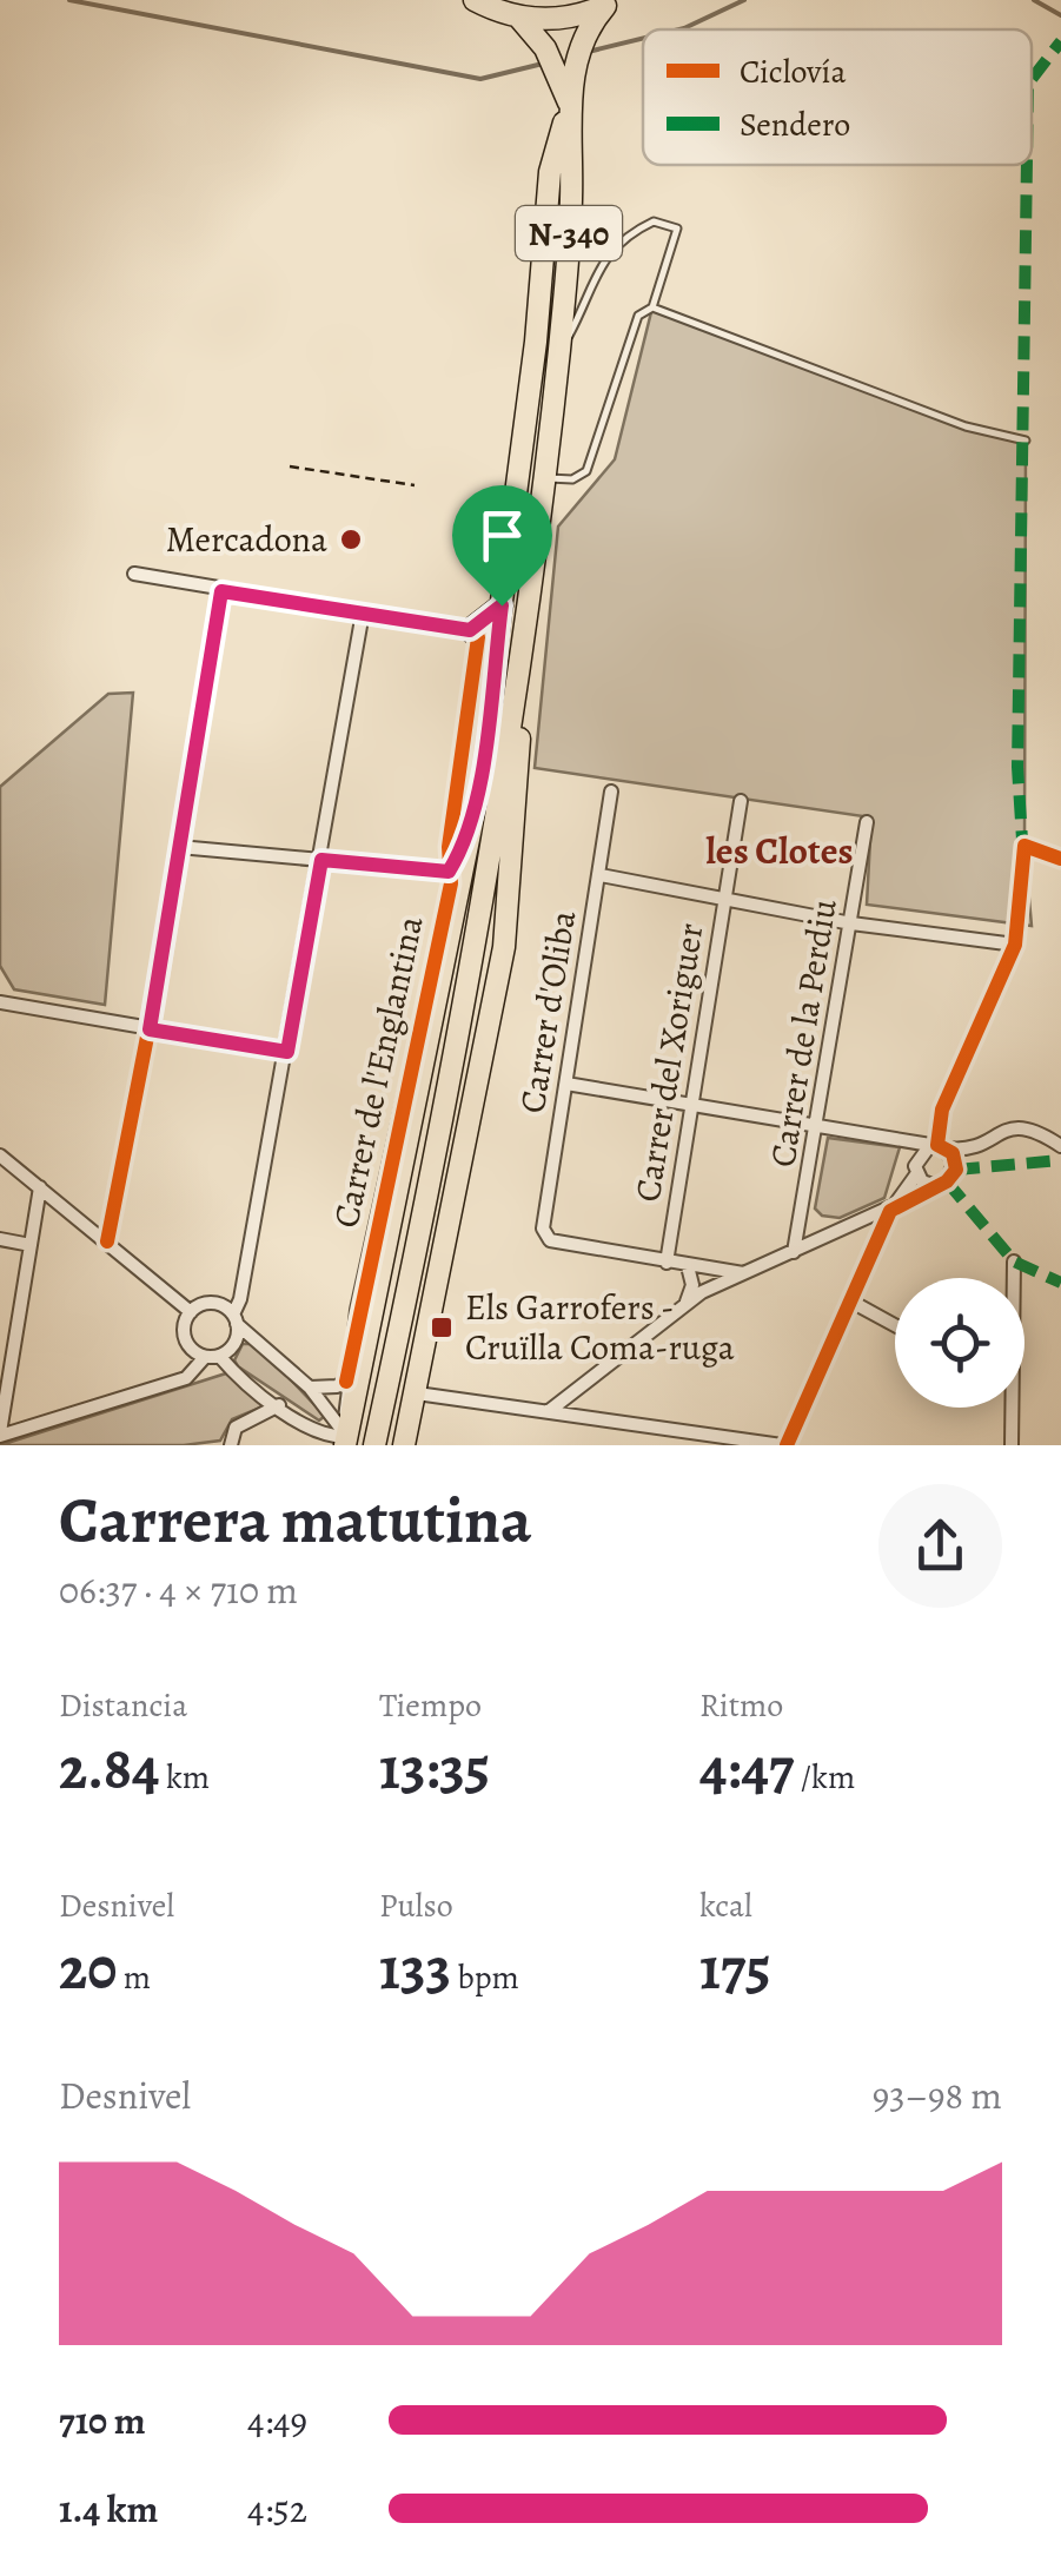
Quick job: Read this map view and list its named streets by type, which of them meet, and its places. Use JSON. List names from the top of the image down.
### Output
{
  "streets": {
    "main road": ["N-340"],
    "street": [
      "Carrer d'Oliba",
      "Carrer de la Perdiu",
      "Carrer del Xoriguer",
      "Carrer de l'Englantina"
    ]
  },
  "crossings": [
    ["Carrer d'Oliba", "Carrer del Xoriguer"]
  ],
  "districts": ["les Clotes"],
  "places": {
    "other": ["Mercadona"],
    "transit": ["Els Garrofers - Cruïlla Coma-ruga"]
  },
  "legend": ["Ciclovía", "Sendero"],
  "page": {
    "heading": ["Carrera matutina", "06:37 · 4 × 710 m"],
    "stats": [
      ["Distancia", "2.84 km"],
      ["Tiempo", "13:35"],
      ["Ritmo", "4:47 /km"],
      ["Desnivel", "20 m"],
      ["Pulso", "133 bpm"],
      ["kcal", "175"]
    ],
    "chart": ["Desnivel", "93–98 m"],
    "list": [
      {
        "name": "710 m",
        "note": "4:49"
      },
      {
        "name": "1.4 km",
        "note": "4:52"
      }
    ]
  }
}
